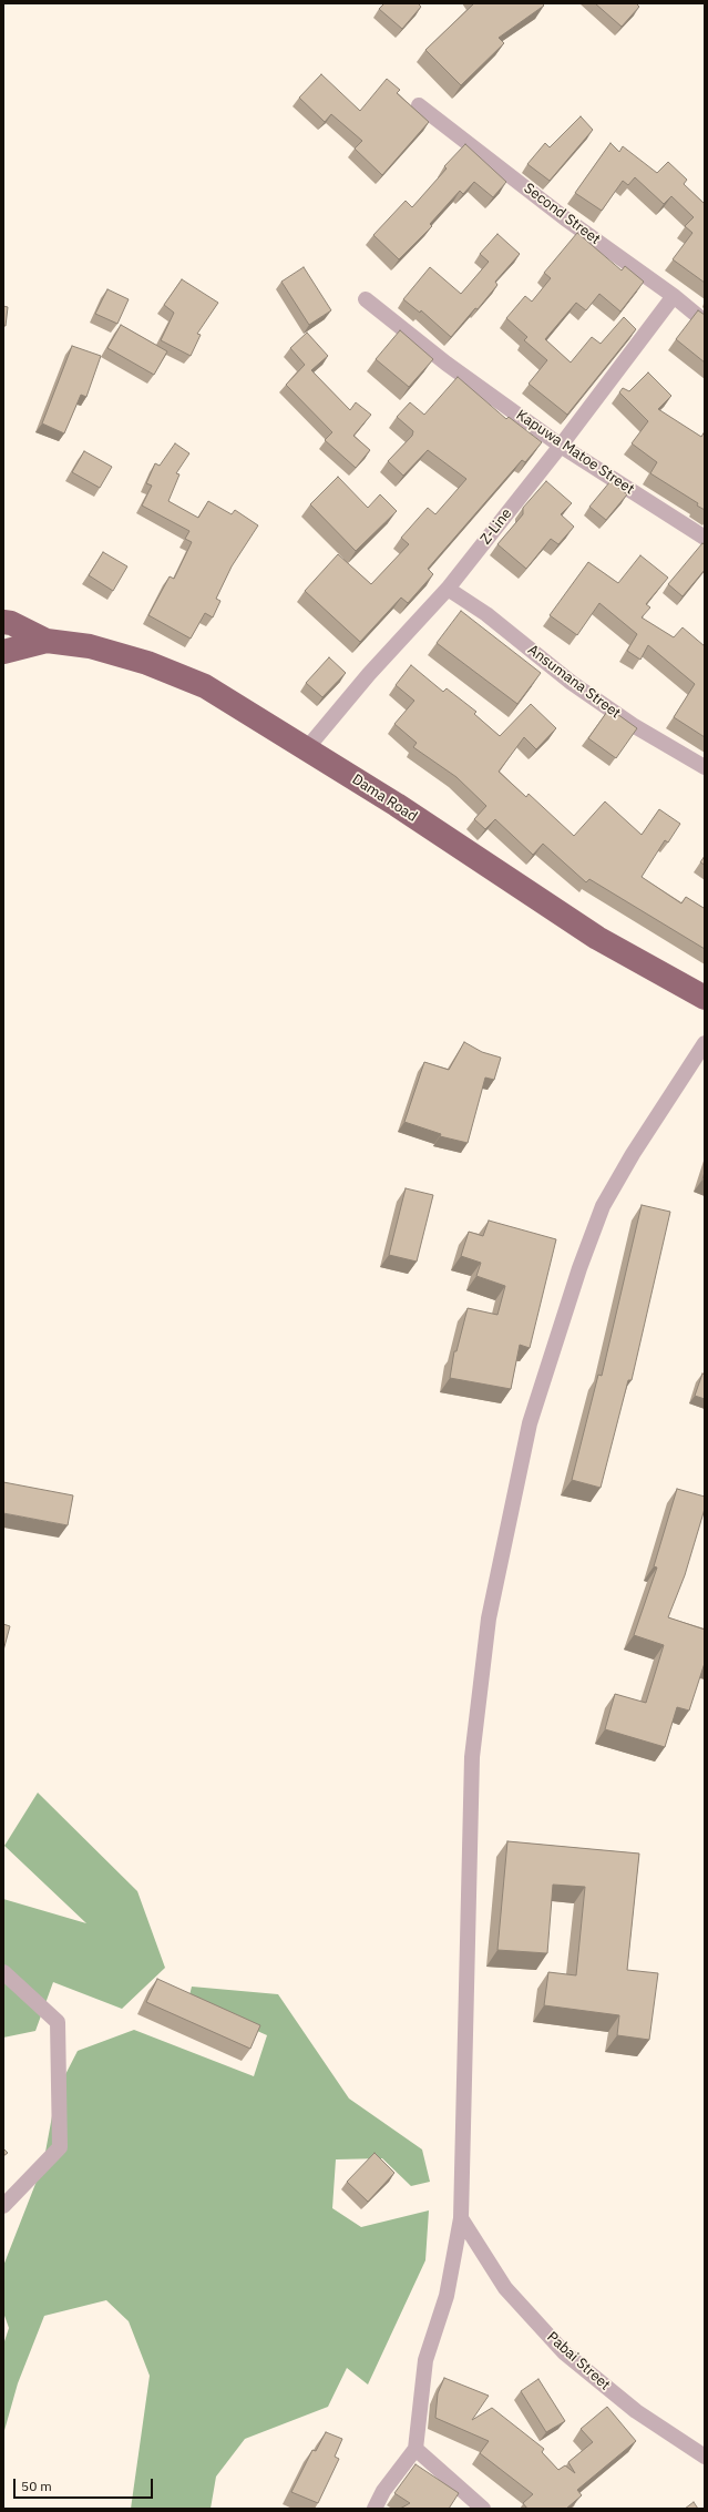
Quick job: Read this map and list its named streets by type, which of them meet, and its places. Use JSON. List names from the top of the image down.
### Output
{
  "streets": {
    "highway": ["Dama Road"],
    "street": [
      "Second Street",
      "Kapuwa Matoe Street",
      "Z-Line",
      "Ansumana Street",
      "Pabai Street"
    ]
  },
  "crossings": [
    ["Second Street", "Z-Line"],
    ["Kapuwa Matoe Street", "Z-Line"],
    ["Z-Line", "Ansumana Street"],
    ["Z-Line", "Dama Road"]
  ],
  "scale_bar": "50 m"
}
